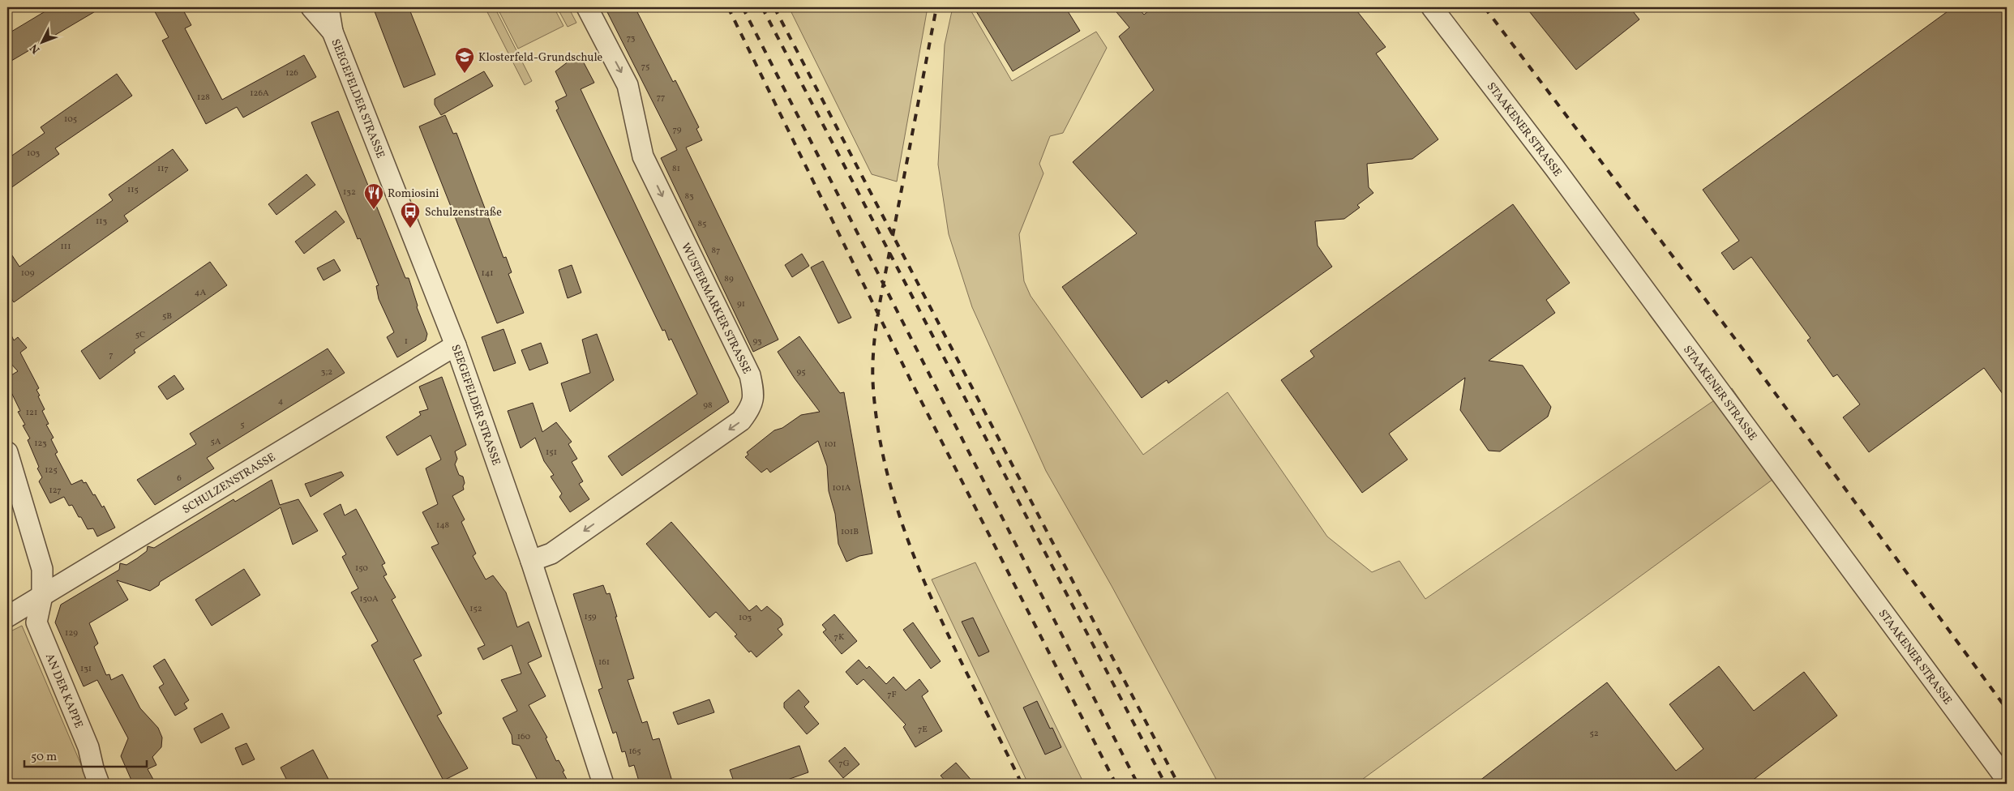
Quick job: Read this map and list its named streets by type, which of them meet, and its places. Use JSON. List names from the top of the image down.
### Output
{
  "streets": {
    "street": [
      "SEEGEFELDER STRASSE",
      "STAAKENER STRASSE",
      "WUSTERMARKER STRASSE",
      "SCHULZENSTRASSE",
      "AN DER KAPPE"
    ]
  },
  "crossings": [
    ["SEEGEFELDER STRASSE", "WUSTERMARKER STRASSE"],
    ["SEEGEFELDER STRASSE", "SCHULZENSTRASSE"],
    ["SCHULZENSTRASSE", "AN DER KAPPE"]
  ],
  "places": {
    "school or university": ["Klosterfeld-Grundschule"],
    "restaurant": ["Romiosini"],
    "bus stop": ["Schulzenstraße"]
  },
  "house_numbers": [
    "73",
    "75",
    "126",
    "126A",
    "128",
    "77",
    "105",
    "79",
    "103",
    "117",
    "81",
    "115",
    "132",
    "83",
    "113",
    "85",
    "111",
    "87",
    "109",
    "141",
    "89",
    "4A",
    "91",
    "5B",
    "5C",
    "1",
    "93",
    "7",
    "3;2",
    "95",
    "4",
    "98",
    "121",
    "5",
    "5A",
    "123",
    "101",
    "151",
    "125",
    "6",
    "101A",
    "127",
    "148",
    "101B",
    "150",
    "150A",
    "152",
    "159",
    "103",
    "129",
    "7K",
    "161",
    "131",
    "7F",
    "7E",
    "52",
    "160",
    "165",
    "7G"
  ],
  "scale_bar": "50 m",
  "north": "bottom left"
}
